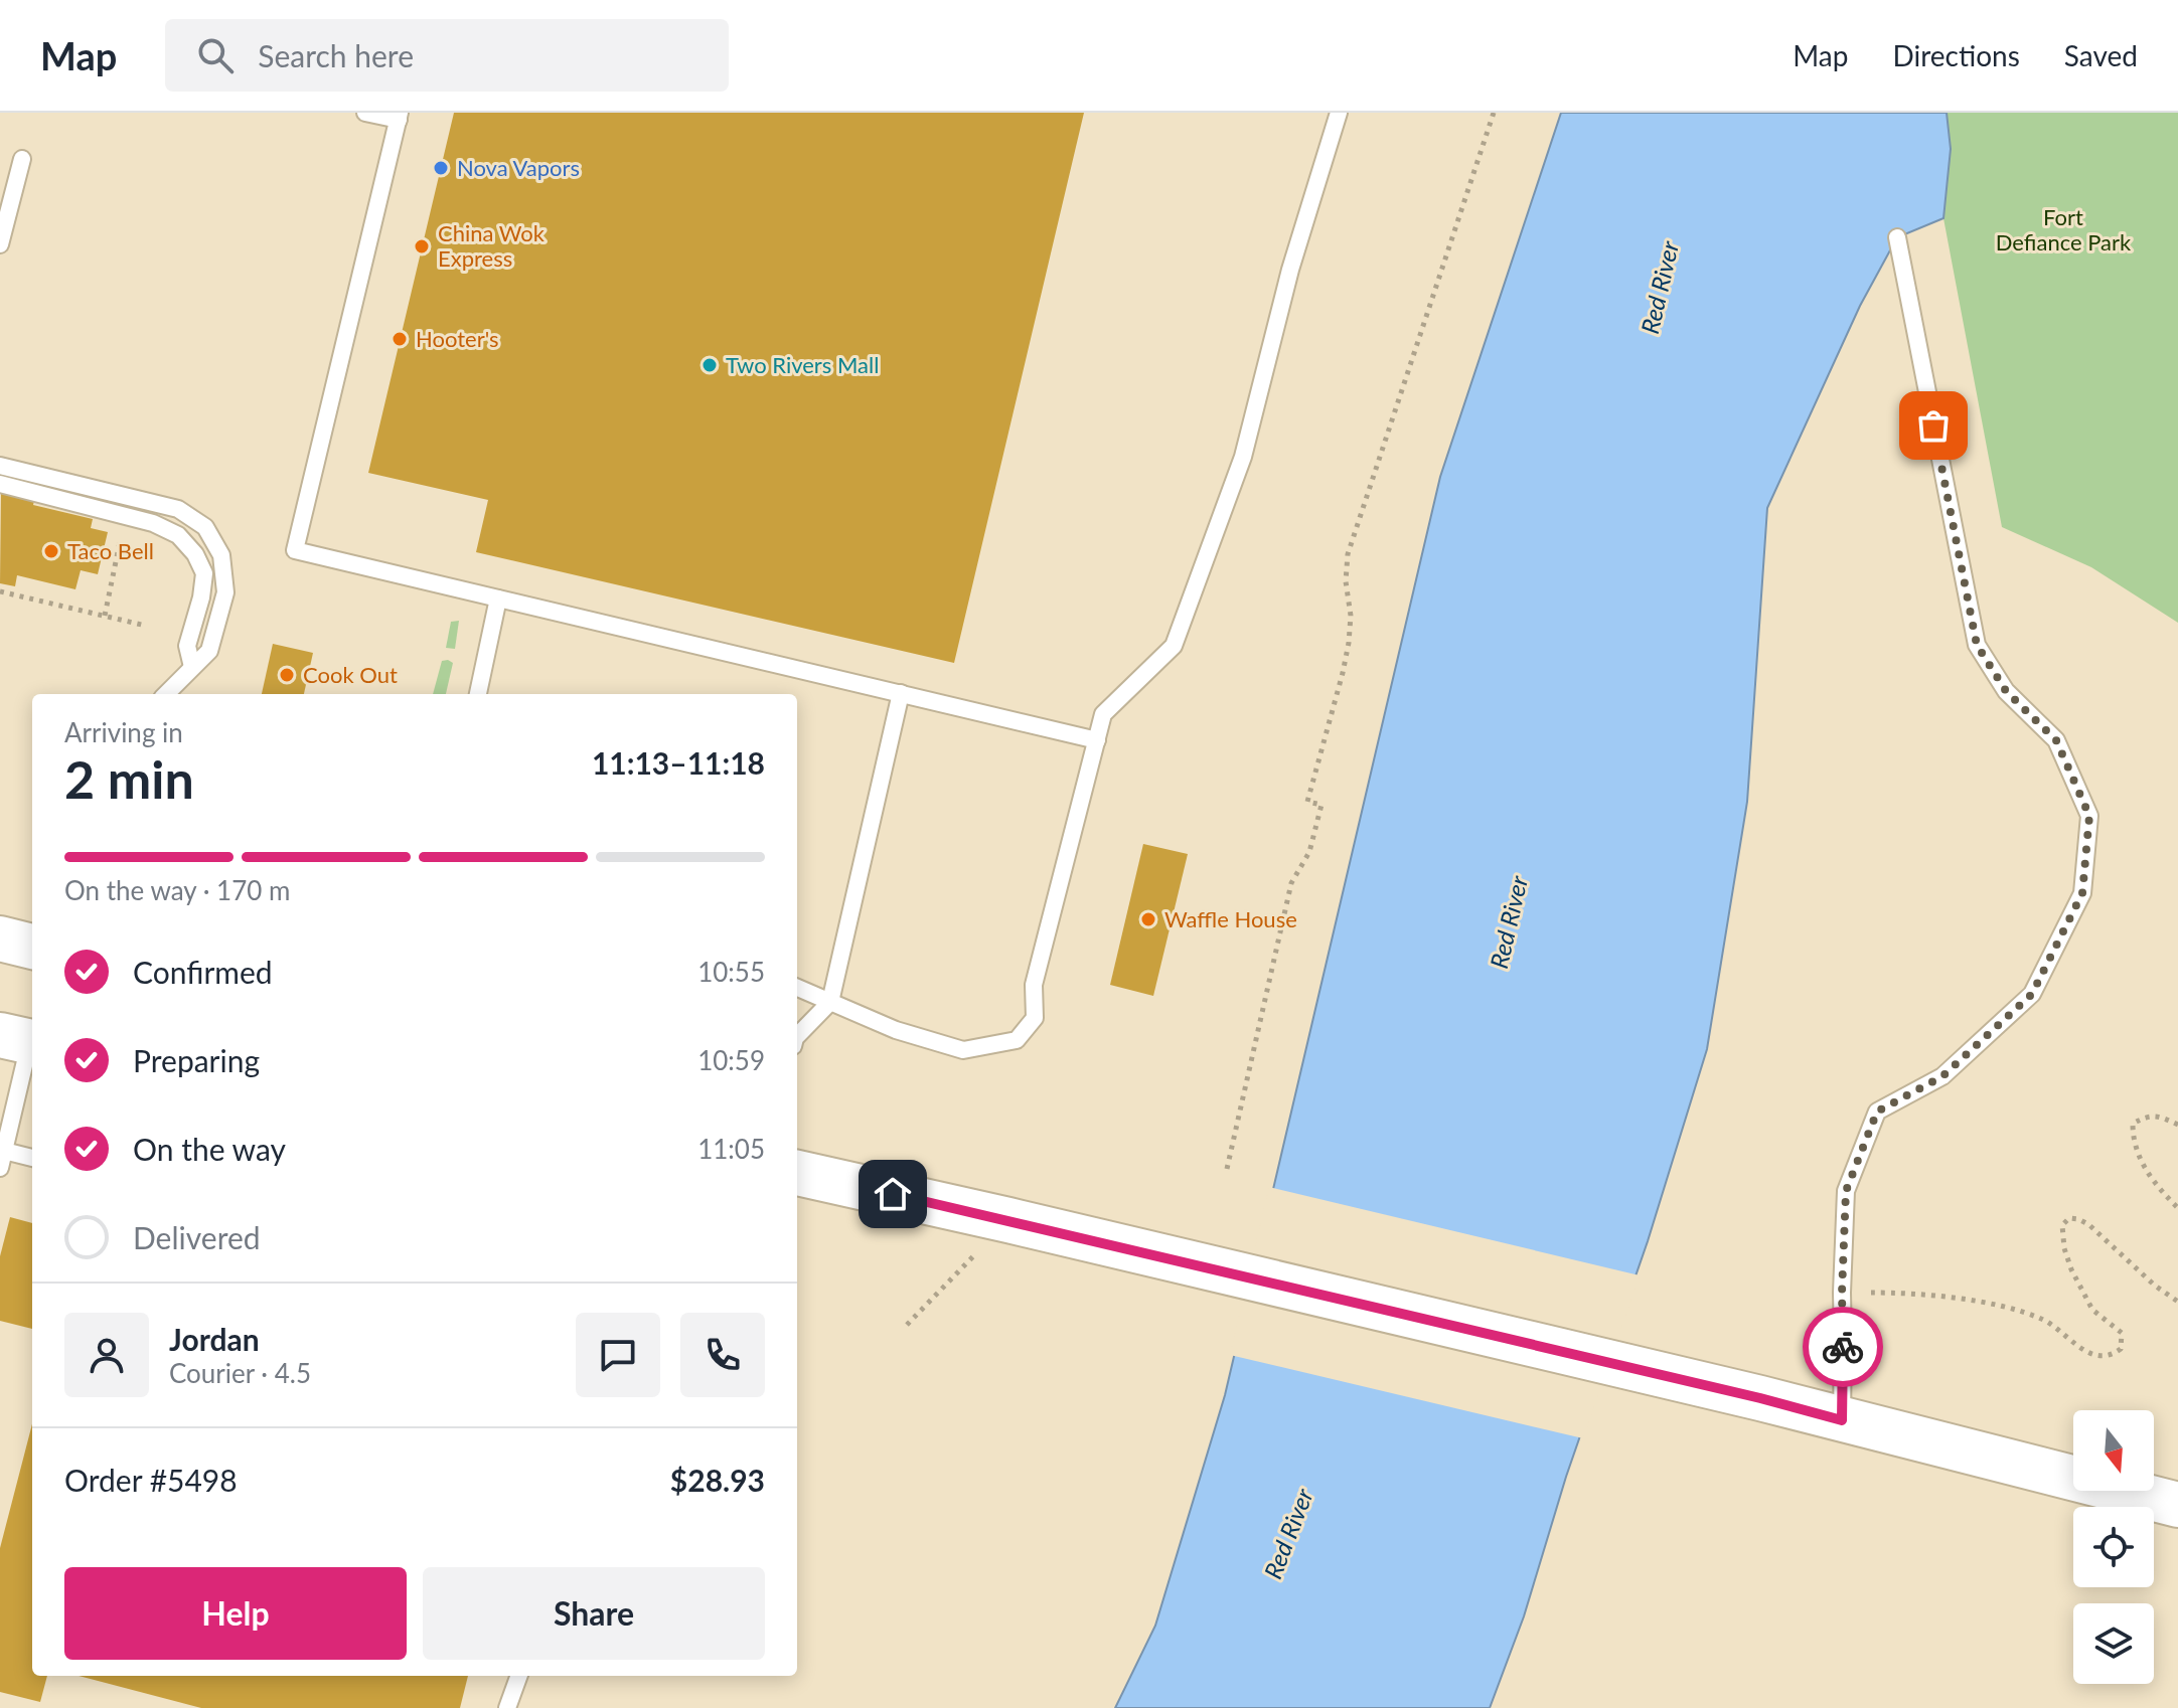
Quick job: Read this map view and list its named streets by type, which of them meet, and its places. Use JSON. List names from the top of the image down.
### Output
{
  "water": ["Red River"],
  "parks": ["Fort Defiance Park"],
  "places": [
    "Nova Vapors",
    "China Wok Express",
    "Hooter's",
    "Two Rivers Mall",
    "Taco Bell",
    "Cook Out",
    "Waffle House"
  ],
  "north": "bottom",
  "page": {
    "header": "Map",
    "search": "Search here",
    "nav": ["Map", "Directions", "Saved"],
    "heading": ["2 min", "Arriving in", "11:13–11:18"],
    "panel": [
      "Jordan",
      "Courier · 4.5",
      "Order #5498",
      "$28.93"
    ],
    "bar": "On the way · 170 m",
    "list": [
      ["Confirmed", "10:55"],
      ["Preparing", "10:59"],
      ["On the way", "11:05"],
      "Delivered"
    ],
    "buttons": ["Help", "Share"]
  }
}
